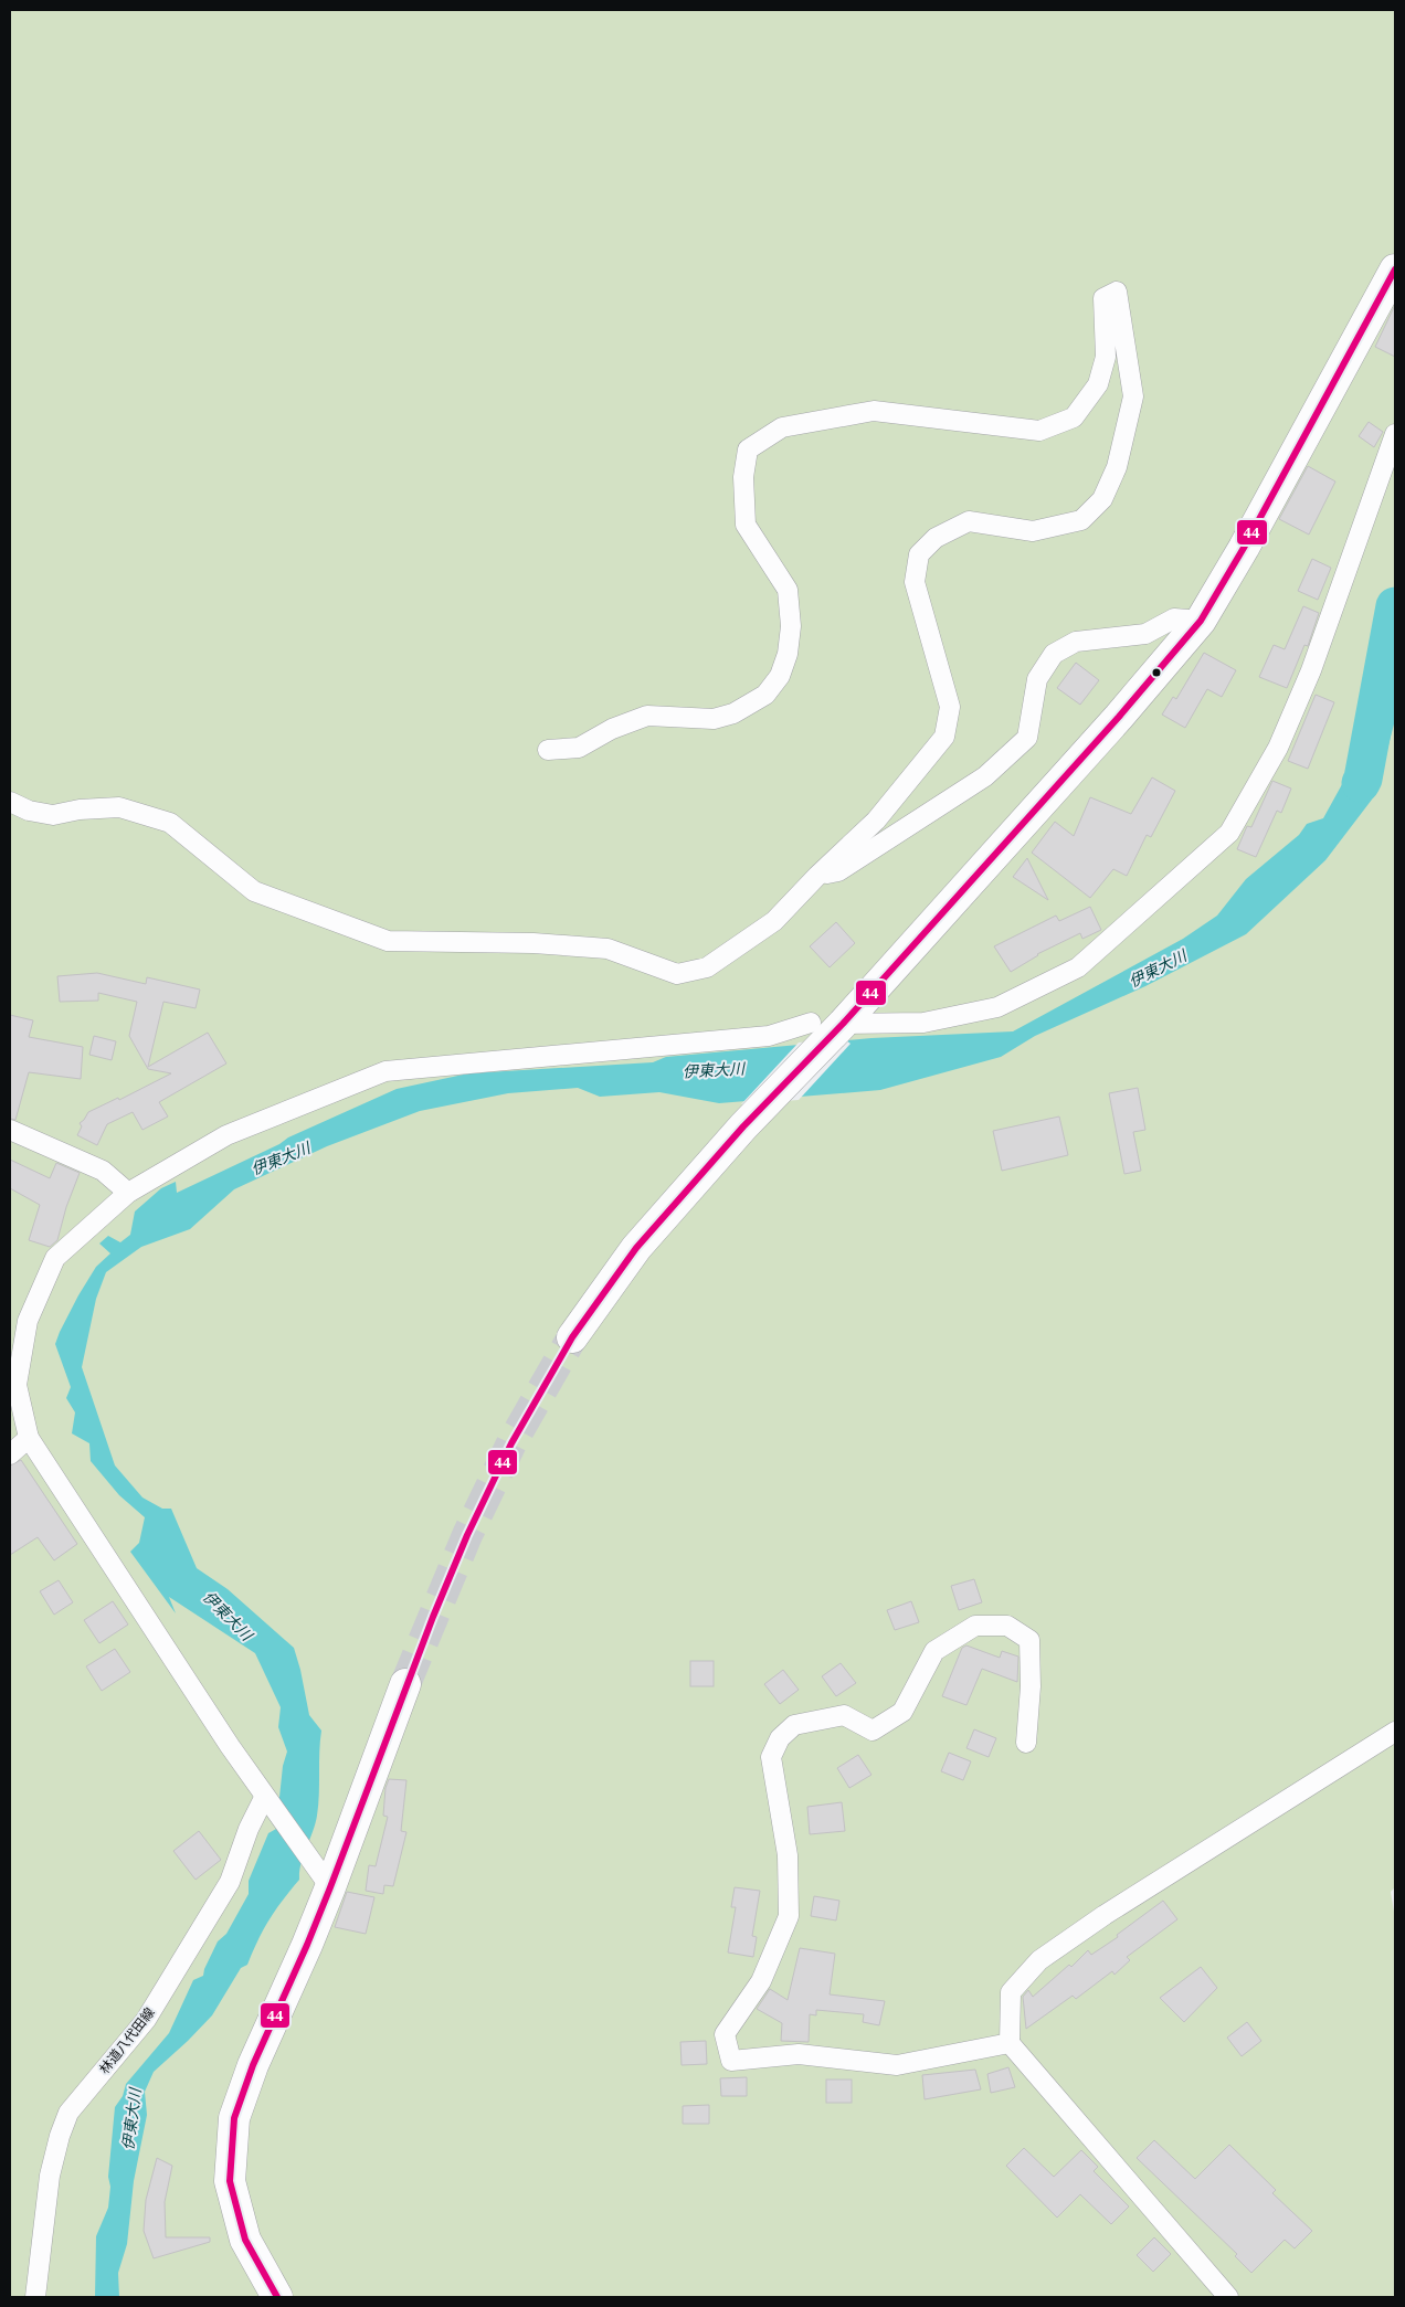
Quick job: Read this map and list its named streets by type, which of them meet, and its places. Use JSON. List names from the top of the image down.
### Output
{
  "streets": {
    "street": ["林道八代田線"]
  },
  "water": ["伊東大川"],
  "lines": ["transit line 44"]
}
